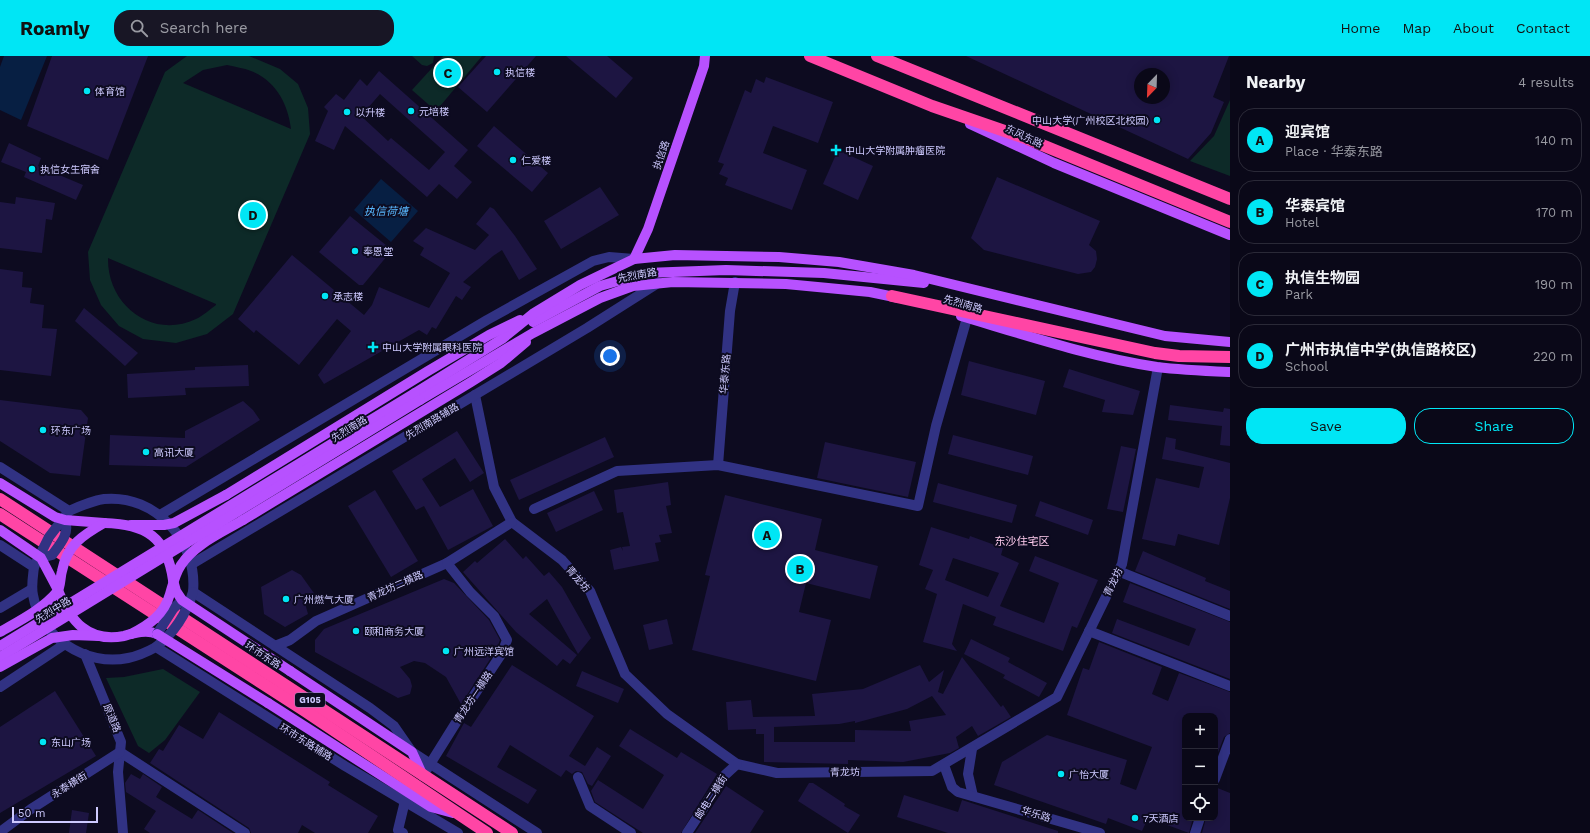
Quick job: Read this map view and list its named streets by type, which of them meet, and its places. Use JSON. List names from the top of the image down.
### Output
{
  "streets": {
    "highway": ["东风东路", "环市东路", "G105"],
    "main road": ["执信路", "先烈南路", "先烈中路"],
    "street": [
      "华泰东路",
      "先烈南路辅路",
      "青龙坊",
      "青龙坊二横路",
      "青龙坊一横路",
      "原道路",
      "环市东路辅路",
      "永泰横街",
      "邮电二横街",
      "华乐路"
    ]
  },
  "crossings": [
    ["执信路", "先烈南路"],
    ["先烈南路", "华泰东路"],
    ["先烈南路", "先烈南路辅路"],
    ["先烈南路", "青龙坊"],
    ["先烈南路", "先烈中路"],
    ["先烈南路辅路", "青龙坊"],
    ["青龙坊", "青龙坊二横路"],
    ["青龙坊", "邮电二横街"],
    ["青龙坊", "华乐路"],
    ["青龙坊二横路", "青龙坊一横路"],
    ["环市东路", "青龙坊一横路"],
    ["原道路", "永泰横街"]
  ],
  "districts": ["东沙住宅区"],
  "water": ["执信荷塘"],
  "places": {
    "other": [
      "执信楼",
      "体育馆",
      "元培楼",
      "以升楼",
      "中山大学(广州校区北校园)",
      "仁爱楼",
      "执信女生宿舍",
      "奉恩堂",
      "承志楼",
      "环东广场",
      "高讯大厦",
      "广州燃气大厦",
      "颐和商务大厦",
      "广州远洋宾馆",
      "东山广场",
      "广怡大厦",
      "7天酒店"
    ],
    "health": ["中山大学附属肿瘤医院", "中山大学附属眼科医院"]
  },
  "scale_bar": "50 m",
  "north": "bottom left",
  "page": {
    "header": "Roamly",
    "search": "Search here",
    "nav": [
      "Home",
      "Map",
      "About",
      "Contact"
    ],
    "heading": ["Nearby", "4 results"],
    "pins": [
      "C",
      "D",
      "A",
      "B"
    ],
    "list": [
      {
        "mark": "A",
        "name": "迎宾馆",
        "note": "Place · 华泰东路",
        "value": "140 m"
      },
      {
        "mark": "B",
        "name": "华泰宾馆",
        "note": "Hotel",
        "value": "170 m"
      },
      {
        "mark": "C",
        "name": "执信生物园",
        "note": "Park",
        "value": "190 m"
      },
      {
        "mark": "D",
        "name": "广州市执信中学(执信路校区)",
        "note": "School",
        "value": "220 m"
      }
    ],
    "buttons": ["Save", "Share"],
    "map_buttons": ["+", "−"],
    "scale": "50 m"
  }
}
